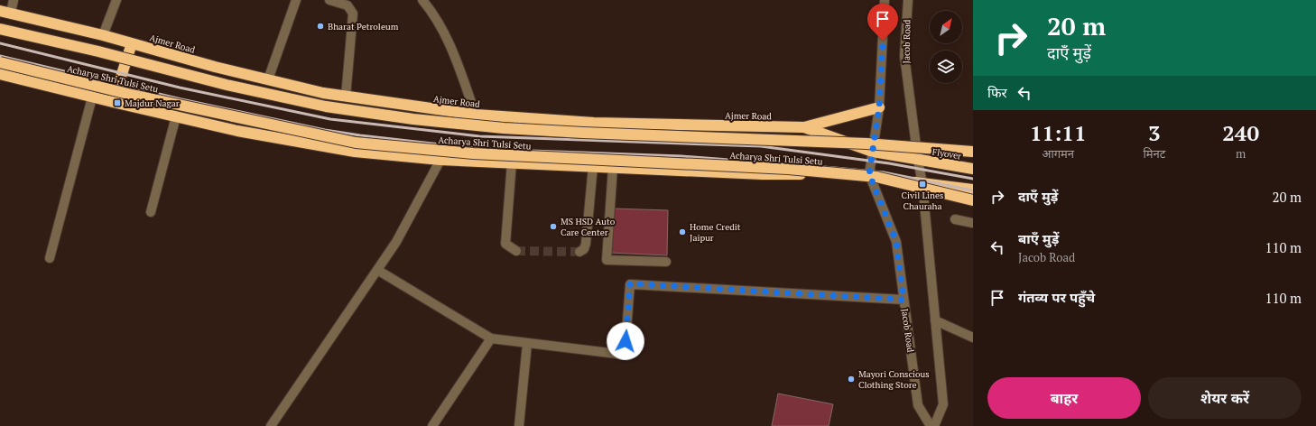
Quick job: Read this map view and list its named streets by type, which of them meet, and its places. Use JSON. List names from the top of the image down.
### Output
{
  "streets": {
    "highway": ["Ajmer Road", "Acharya Shri Tulsi Setu", "Flyover"],
    "street": ["Jacob Road"]
  },
  "crossings": [
    ["Jacob Road", "Ajmer Road"],
    ["Jacob Road", "Flyover"],
    ["Ajmer Road", "Flyover"]
  ],
  "places": {
    "other": [
      "Bharat Petroleum",
      "MS HSD Auto Care Center",
      "Home Credit Jaipur",
      "Mayori Conscious Clothing Store"
    ],
    "transit": ["Majdur Nagar", "Civil Lines Chauraha"]
  },
  "north": "top right",
  "page": {
    "turn": ["20 m", "दाएँ मुड़ें"],
    "then": "फिर",
    "eta": [
      "11:11",
      "आगमन",
      "3",
      "मिनट",
      "240",
      "m"
    ],
    "list": [
      {
        "name": "दाएँ मुड़ें",
        "value": "20 m"
      },
      {
        "name": "बाएँ मुड़ें",
        "note": "Jacob Road",
        "value": "110 m"
      },
      {
        "name": "गंतव्य पर पहुँचे",
        "value": "110 m"
      }
    ],
    "buttons": ["बाहर", "शेयर करें"]
  }
}
